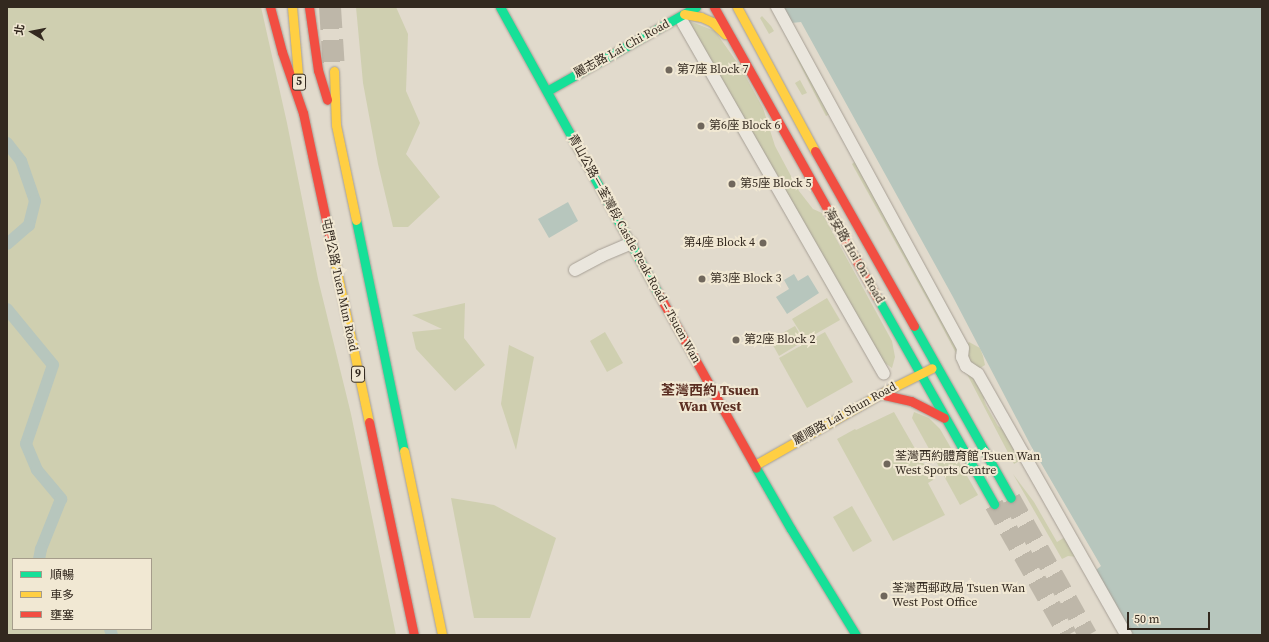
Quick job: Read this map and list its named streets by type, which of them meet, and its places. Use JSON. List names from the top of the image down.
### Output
{
  "streets": {
    "main road": [
      "麗志路 Lai Chi Road",
      "5",
      "青山公路－荃灣段 Castle Peak Road – Tsuen Wan",
      "海安路 Hoi On Road",
      "屯門公路 Tuen Mun Road",
      "9",
      "麗順路 Lai Shun Road"
    ]
  },
  "crossings": [
    ["麗志路 Lai Chi Road", "青山公路－荃灣段 Castle Peak Road – Tsuen Wan"],
    ["5", "屯門公路 Tuen Mun Road"],
    ["青山公路－荃灣段 Castle Peak Road – Tsuen Wan", "麗順路 Lai Shun Road"],
    ["海安路 Hoi On Road", "麗順路 Lai Shun Road"]
  ],
  "districts": ["荃灣西約 Tsuen Wan West"],
  "places": [
    "第7座 Block 7",
    "第6座 Block 6",
    "第5座 Block 5",
    "第4座 Block 4",
    "第3座 Block 3",
    "第2座 Block 2",
    "荃灣西約體育館 Tsuen Wan West Sports Centre",
    "荃灣西郵政局 Tsuen Wan West Post Office"
  ],
  "legend": ["順暢", "車多", "壅塞"],
  "scale_bar": "50 m",
  "north": "left"
}
